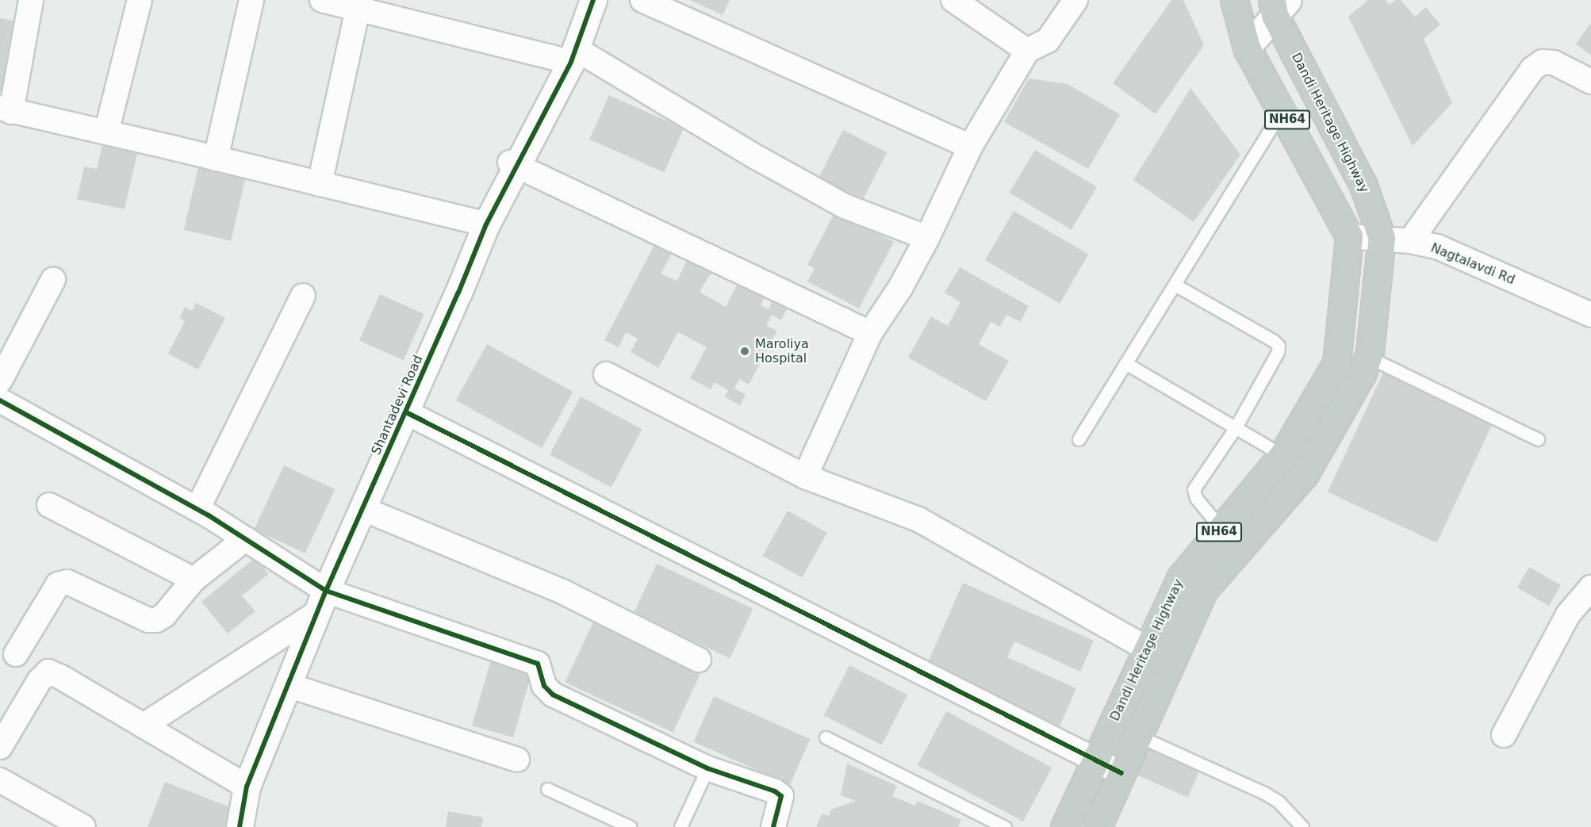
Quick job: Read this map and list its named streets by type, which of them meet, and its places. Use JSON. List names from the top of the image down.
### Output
{
  "streets": {
    "highway": ["NH64", "Dandi Heritage Highway"],
    "street": ["Nagtalavdi Rd", "Shantadevi Road"]
  },
  "crossings": [
    ["NH64", "Dandi Heritage Highway"],
    ["NH64", "Nagtalavdi Rd"],
    ["Dandi Heritage Highway", "Nagtalavdi Rd"]
  ],
  "places": ["Maroliya Hospital"]
}
